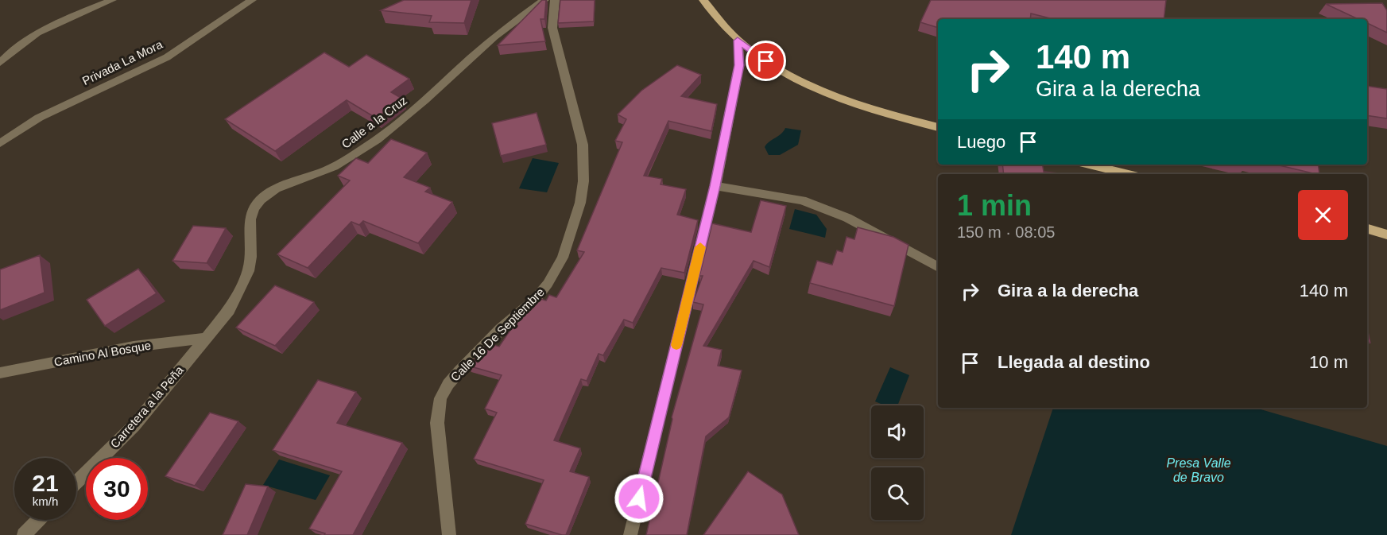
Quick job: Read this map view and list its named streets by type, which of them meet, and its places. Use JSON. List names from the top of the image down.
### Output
{
  "streets": {
    "street": [
      "Privada La Mora",
      "Calle a la Cruz",
      "Calle 16 De Septiembre",
      "Camino Al Bosque",
      "Carretera a la Peña"
    ]
  },
  "crossings": [
    ["Calle a la Cruz", "Camino Al Bosque"],
    ["Calle a la Cruz", "Carretera a la Peña"],
    ["Camino Al Bosque", "Carretera a la Peña"]
  ],
  "water": ["Presa Valle de Bravo"],
  "page": {
    "turn": ["140 m", "Gira a la derecha"],
    "then": "Luego",
    "heading": ["1 min", "150 m · 08:05"],
    "list": [
      {
        "name": "Gira a la derecha",
        "value": "140 m"
      },
      {
        "name": "Llegada al destino",
        "value": "10 m"
      }
    ],
    "speed": "21 km/h",
    "limit": "30"
  }
}
